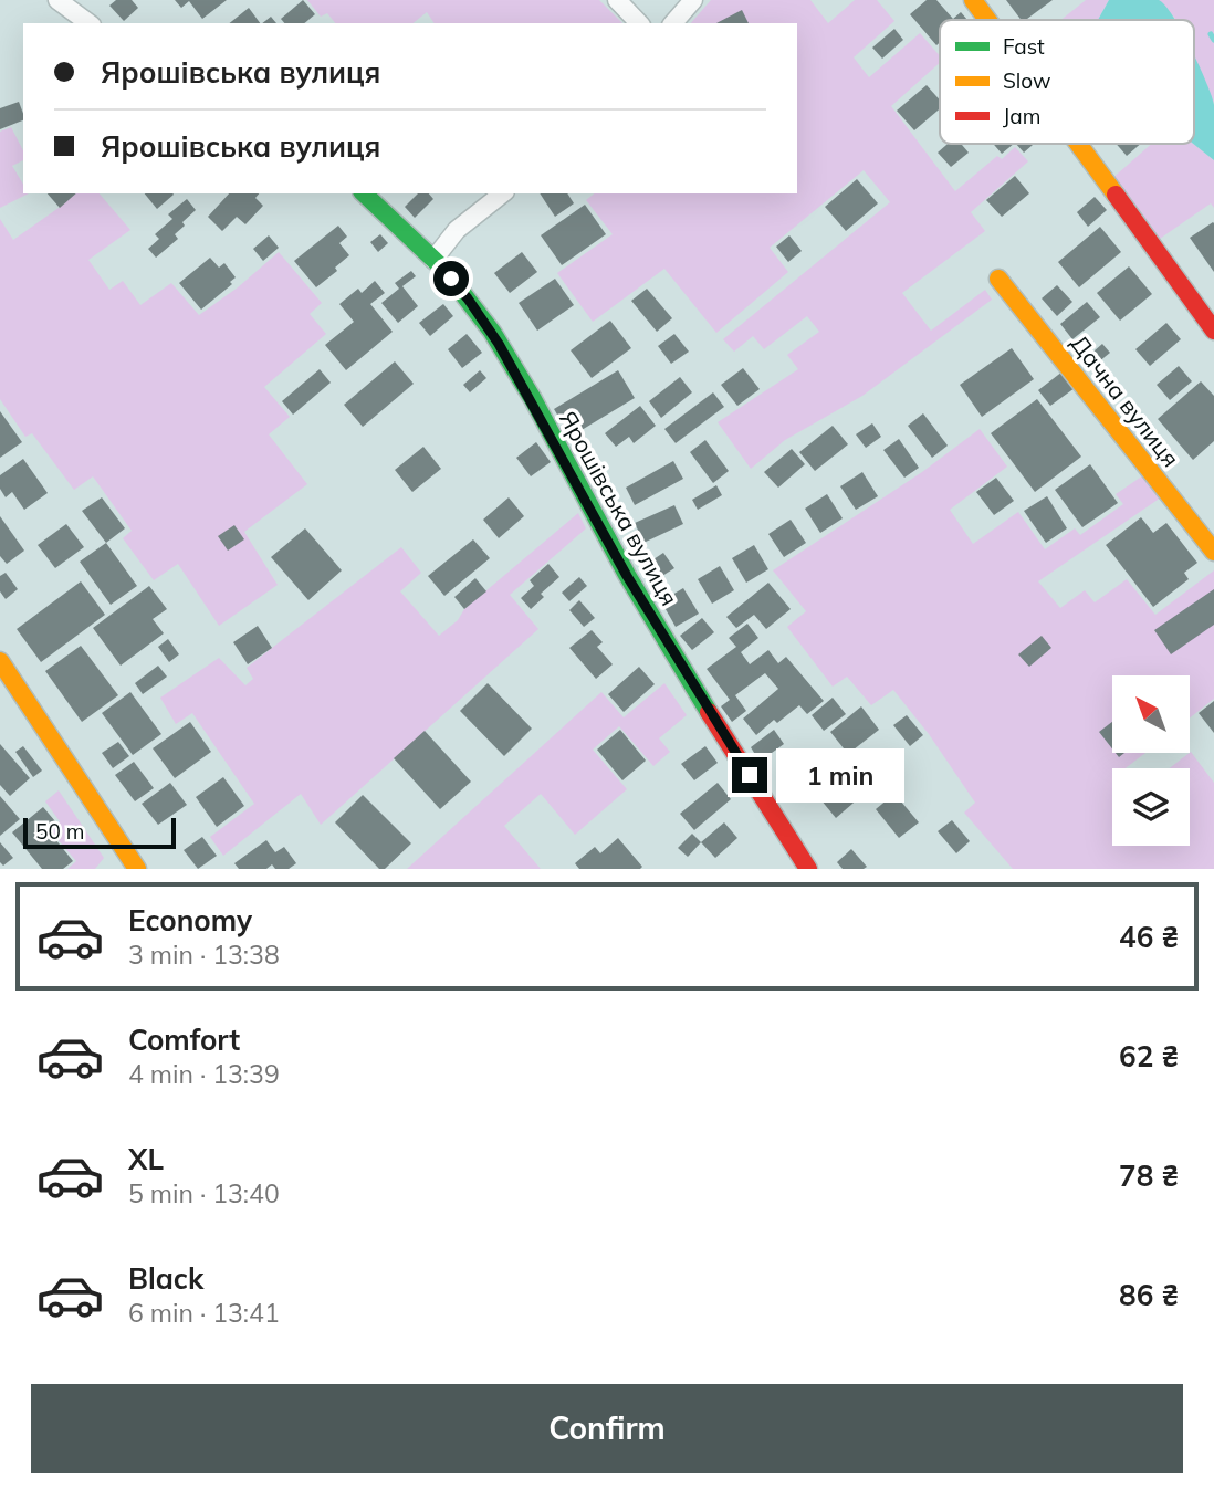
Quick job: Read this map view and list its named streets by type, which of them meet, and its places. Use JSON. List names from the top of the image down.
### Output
{
  "streets": {
    "street": ["Дачна вулиця", "Ярошівська вулиця"]
  },
  "legend": ["Fast", "Slow", "Jam"],
  "scale_bar": "50 m",
  "north": "top left",
  "page": {
    "banner": ["Ярошівська вулиця", "Ярошівська вулиця"],
    "bubble": "1 min",
    "scale": "50 m",
    "list": [
      {
        "name": "Economy",
        "note": "3 min · 13:38",
        "value": "46 ₴"
      },
      {
        "name": "Comfort",
        "note": "4 min · 13:39",
        "value": "62 ₴"
      },
      {
        "name": "XL",
        "note": "5 min · 13:40",
        "value": "78 ₴"
      },
      {
        "name": "Black",
        "note": "6 min · 13:41",
        "value": "86 ₴"
      }
    ],
    "buttons": "Confirm"
  }
}
